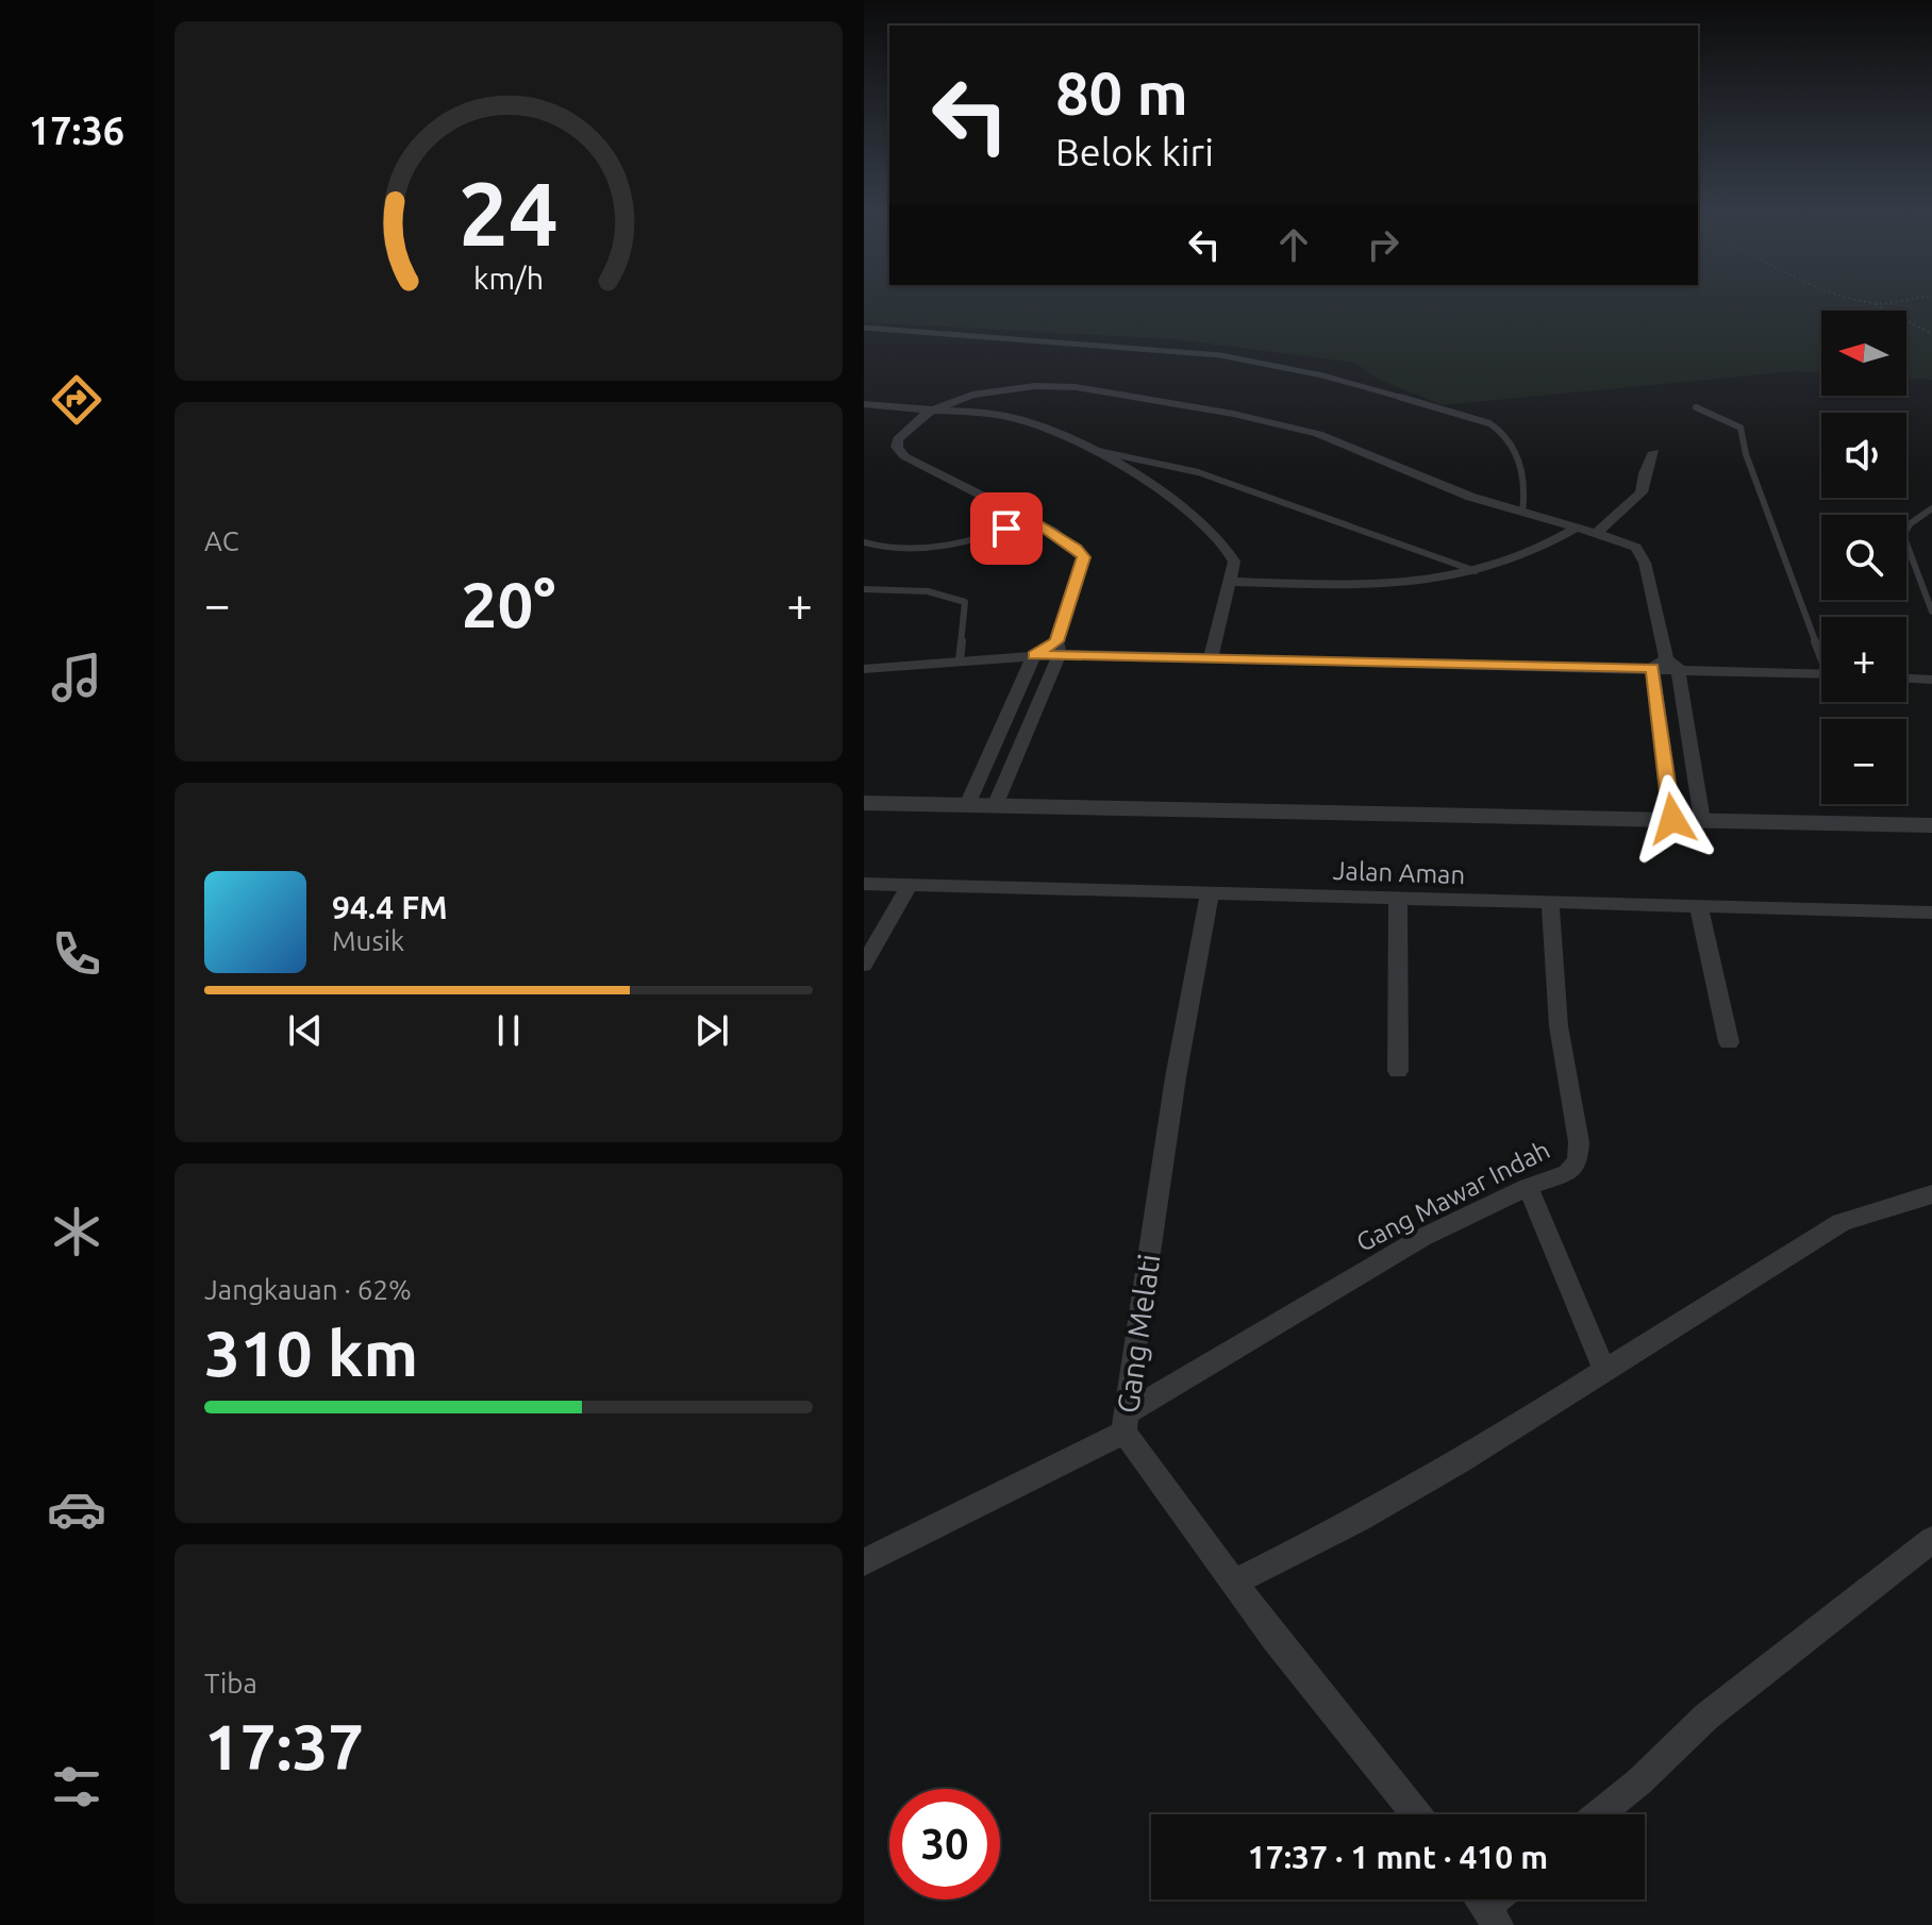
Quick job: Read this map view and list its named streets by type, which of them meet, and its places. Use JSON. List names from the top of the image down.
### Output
{
  "streets": {
    "street": ["Jalan Aman", "Gang Mawar Indah", "Gang Melati"]
  },
  "crossings": [
    ["Jalan Aman", "Gang Mawar Indah"],
    ["Jalan Aman", "Gang Melati"],
    ["Gang Mawar Indah", "Gang Melati"]
  ],
  "north": "left",
  "page": {
    "tabs": "17:36",
    "turn": ["80 m", "Belok kiri"],
    "map_buttons": ["+", "−"],
    "tile": [
      "AC",
      ["Jangkauan · 62%", "310 km"],
      ["Tiba", "17:37"]
    ],
    "heat": ["−", "20°", "+"],
    "song": ["94.4 FM", "Musik"],
    "limit": "30",
    "trip": "17:37 · 1 mnt · 410 m",
    "gauge": ["24", "km/h"]
  }
}
